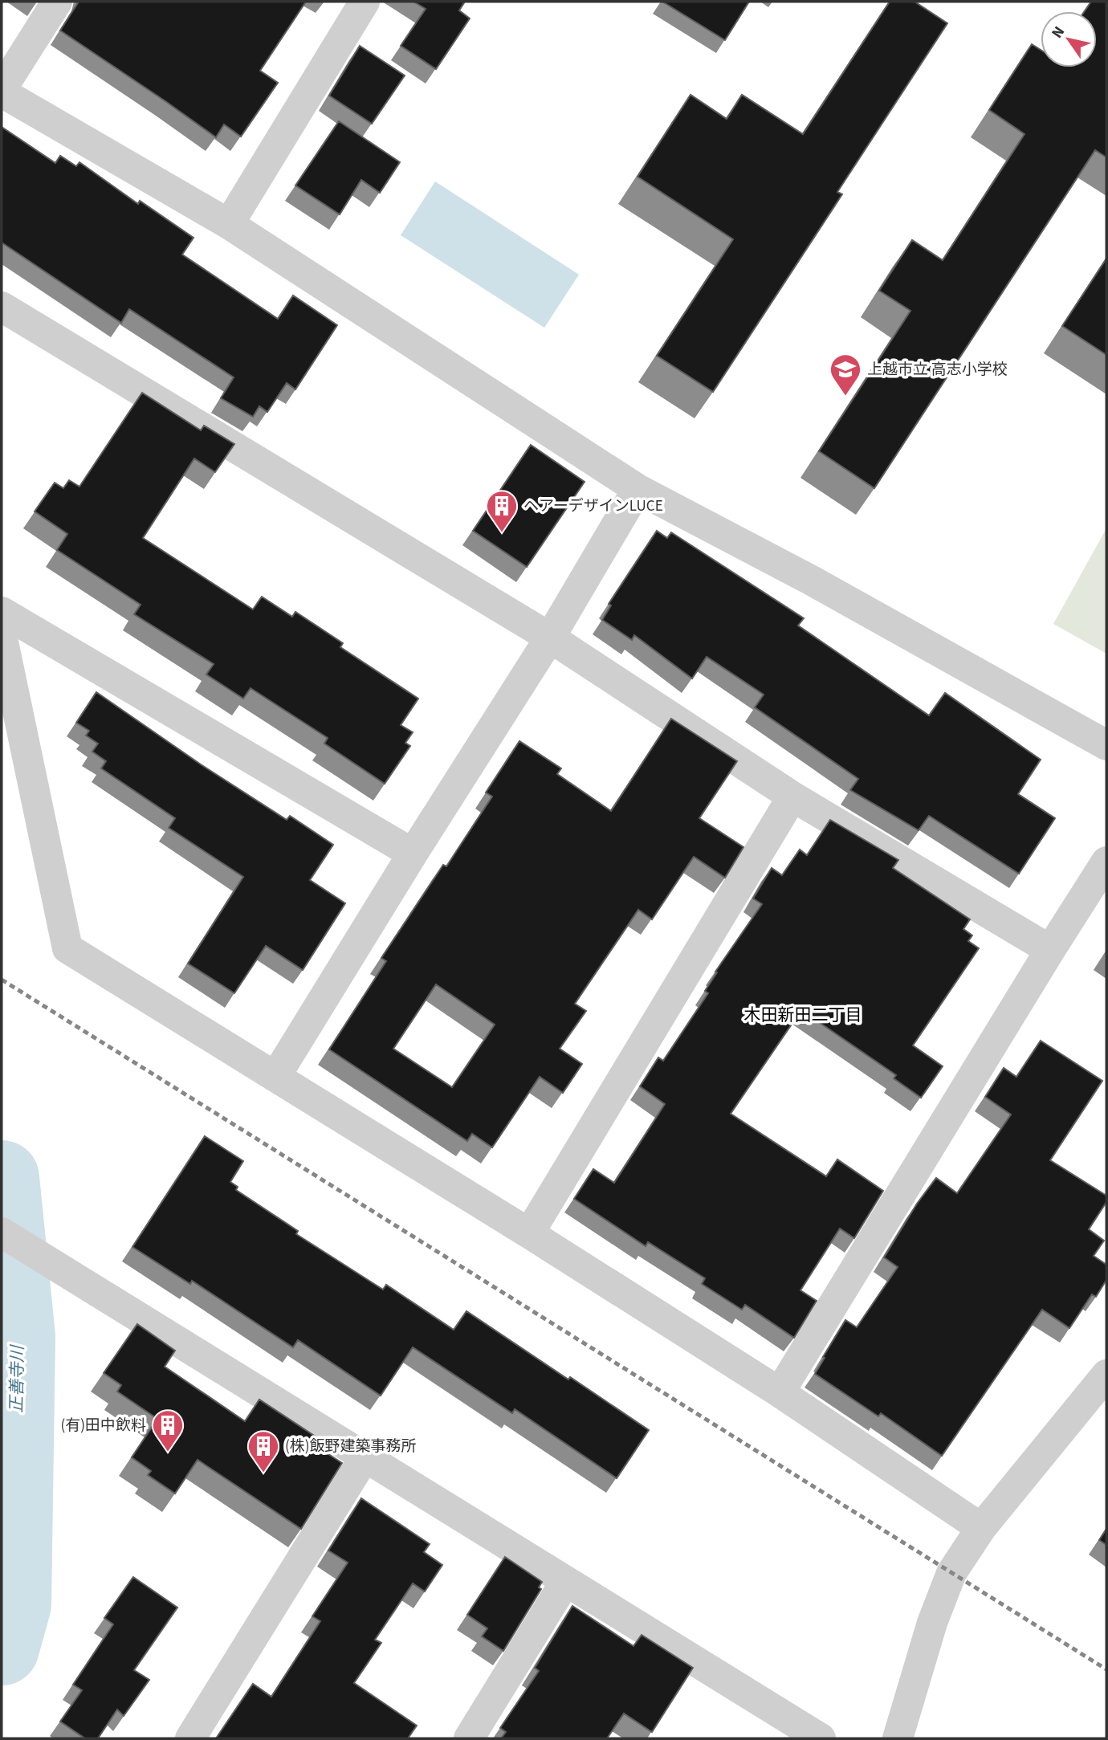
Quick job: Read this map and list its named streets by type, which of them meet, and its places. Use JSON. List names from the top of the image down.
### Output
{
  "districts": ["木田新田二丁目"],
  "water": ["正善寺川"],
  "places": {
    "school or university": ["上越市立 高志小学校"],
    "building": ["ヘアーデザインLUCE", "(有)田中飲料", "(株)飯野建築事務所"]
  },
  "north": "top left"
}
